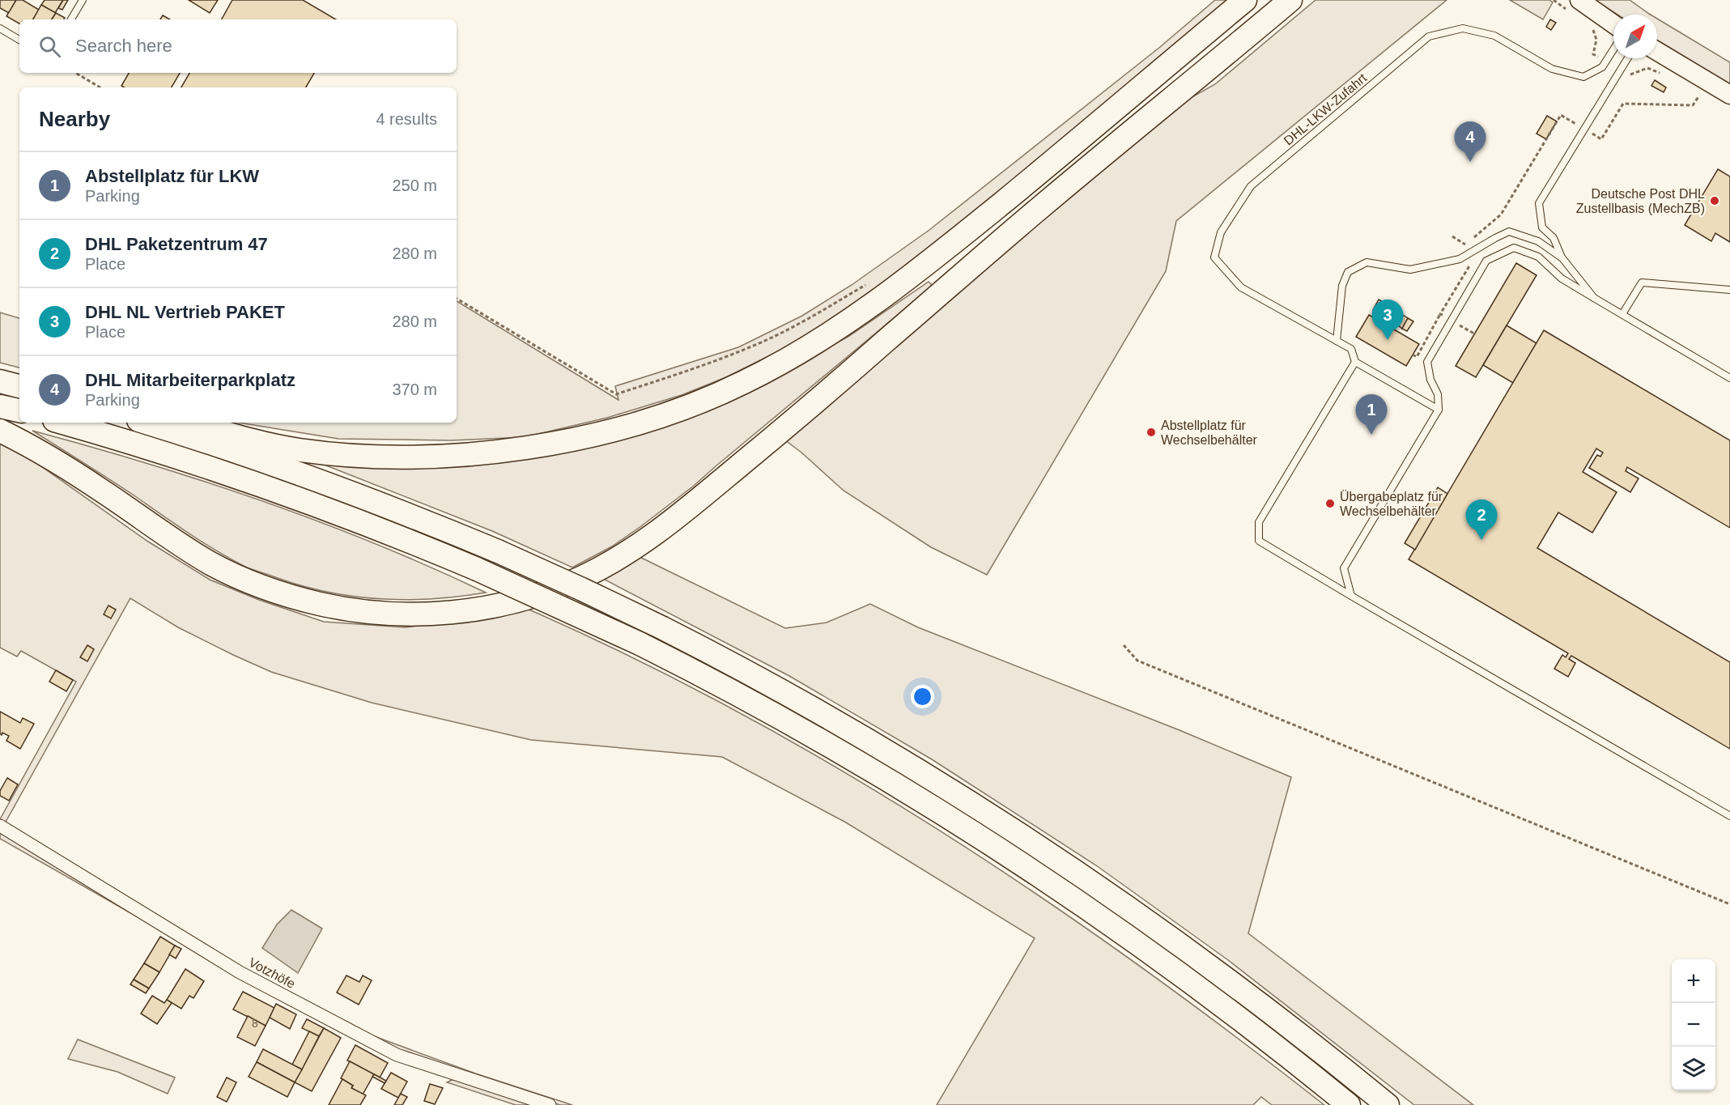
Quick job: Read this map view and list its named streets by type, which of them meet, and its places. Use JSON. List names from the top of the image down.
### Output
{
  "streets": {
    "street": ["Votzhöfe"],
    "lane": ["DHL-LKW-Zufahrt"]
  },
  "places": ["Deutsche Post DHL Zustellbasis (MechZB)", "Abstellplatz für Wechselbehälter", "Übergabeplatz für Wechselbehälter"],
  "house_numbers": ["8"],
  "north": "top right",
  "page": {
    "search": "Search here",
    "heading": ["Nearby", "4 results"],
    "pins": [
      "4",
      "3",
      "1",
      "2"
    ],
    "list": [
      {
        "mark": "1",
        "name": "Abstellplatz für LKW",
        "note": "Parking",
        "value": "250 m"
      },
      {
        "mark": "2",
        "name": "DHL Paketzentrum 47",
        "note": "Place",
        "value": "280 m"
      },
      {
        "mark": "3",
        "name": "DHL NL Vertrieb PAKET",
        "note": "Place",
        "value": "280 m"
      },
      {
        "mark": "4",
        "name": "DHL Mitarbeiterparkplatz",
        "note": "Parking",
        "value": "370 m"
      }
    ],
    "map_buttons": ["+", "−"]
  }
}
